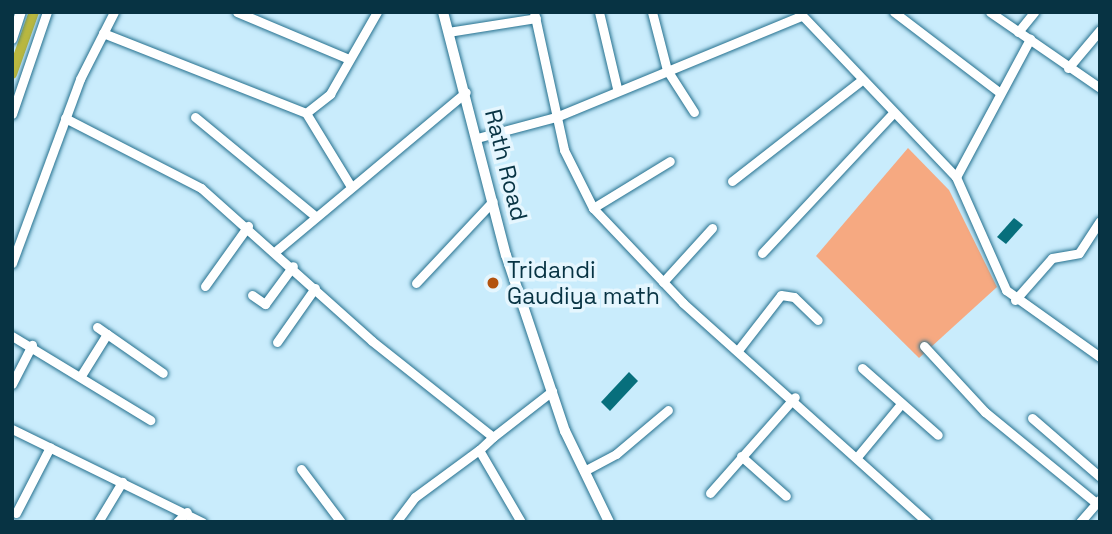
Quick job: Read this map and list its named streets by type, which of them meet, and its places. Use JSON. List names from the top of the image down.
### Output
{
  "streets": {
    "street": ["Rath Road"]
  },
  "places": ["Tridandi Gaudiya math"]
}
